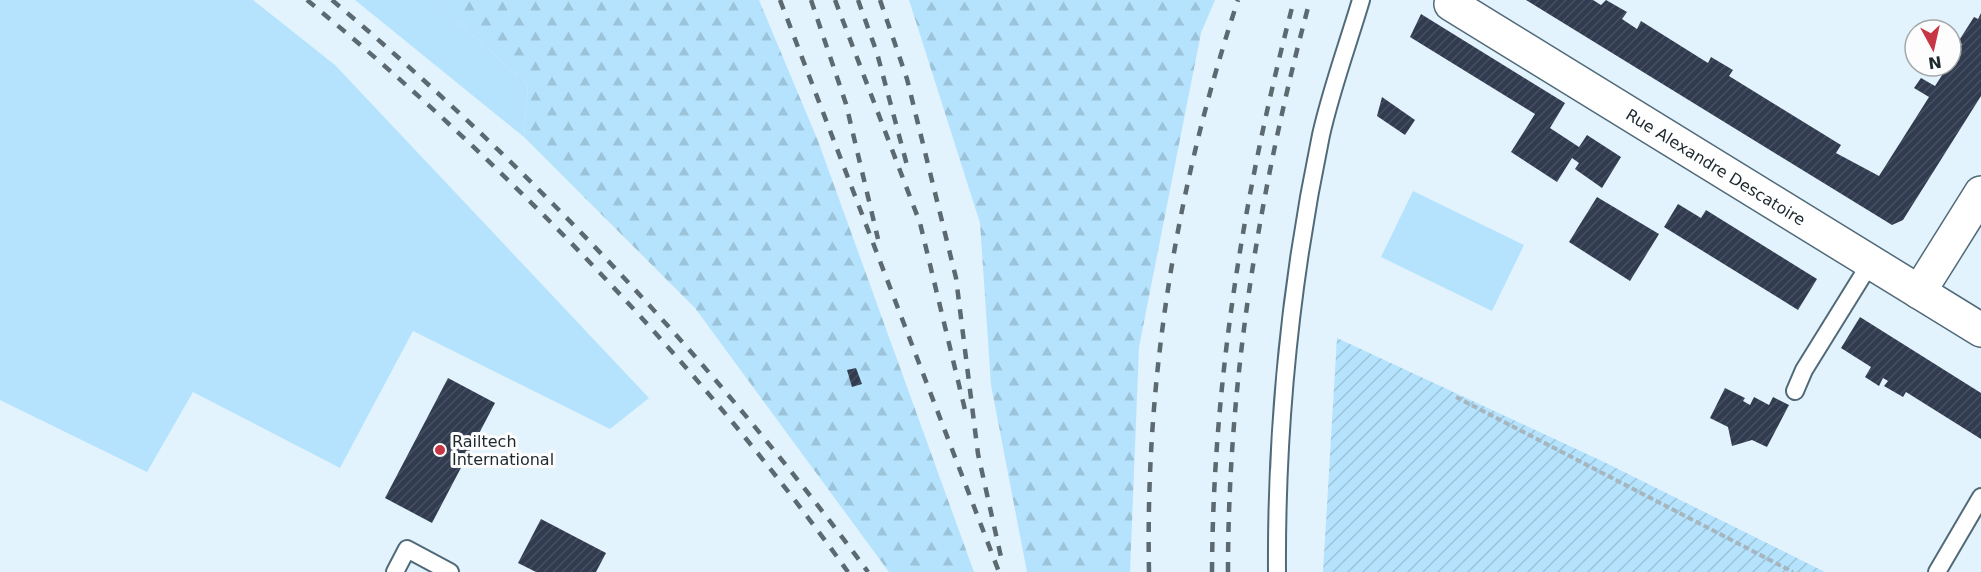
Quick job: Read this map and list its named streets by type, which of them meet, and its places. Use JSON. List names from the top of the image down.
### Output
{
  "streets": {
    "street": ["Rue Alexandre Descatoire"]
  },
  "places": ["Railtech International"],
  "north": "bottom"
}
